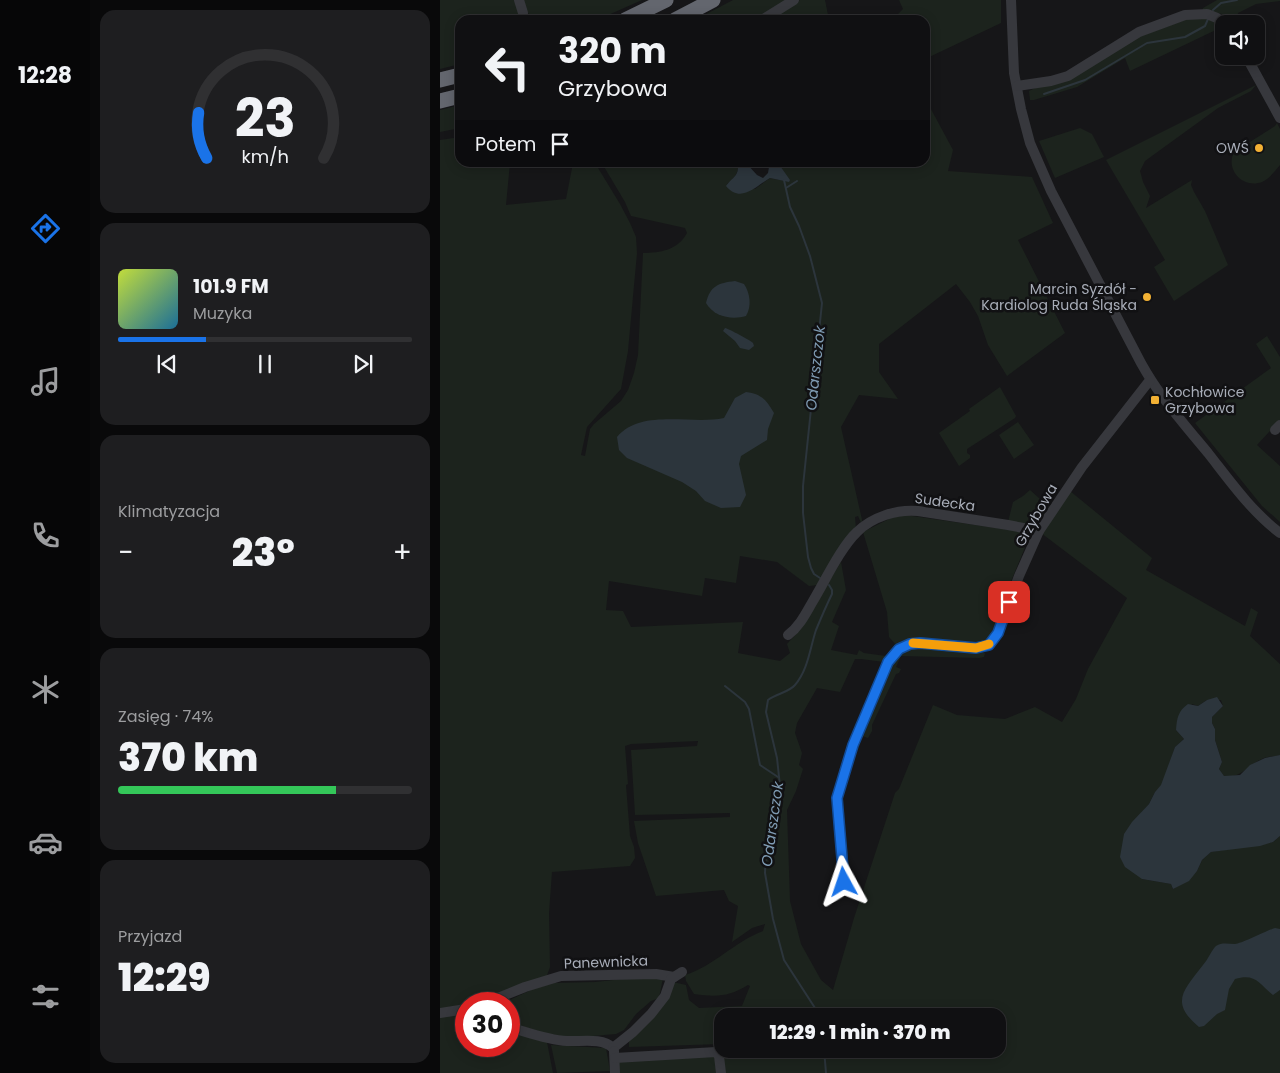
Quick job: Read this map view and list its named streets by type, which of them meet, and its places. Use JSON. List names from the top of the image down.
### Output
{
  "streets": {
    "street": ["Sudecka", "Grzybowa", "Panewnicka"]
  },
  "crossings": [
    ["Sudecka", "Grzybowa"]
  ],
  "water": ["Odarszczok"],
  "places": {
    "other": ["OWŚ", "Marcin Syzdół - Kardiolog Ruda Śląska"],
    "transit": ["Kochłowice Grzybowa"]
  },
  "page": {
    "tabs": "12:28",
    "turn": ["320 m", "Grzybowa"],
    "then": "Potem",
    "song": ["101.9 FM", "Muzyka"],
    "tile": [
      "Klimatyzacja",
      ["Zasięg · 74%", "370 km"],
      ["Przyjazd", "12:29"]
    ],
    "heat": ["−", "23°", "+"],
    "limit": "30",
    "trip": "12:29 · 1 min · 370 m",
    "gauge": ["23", "km/h"]
  }
}
